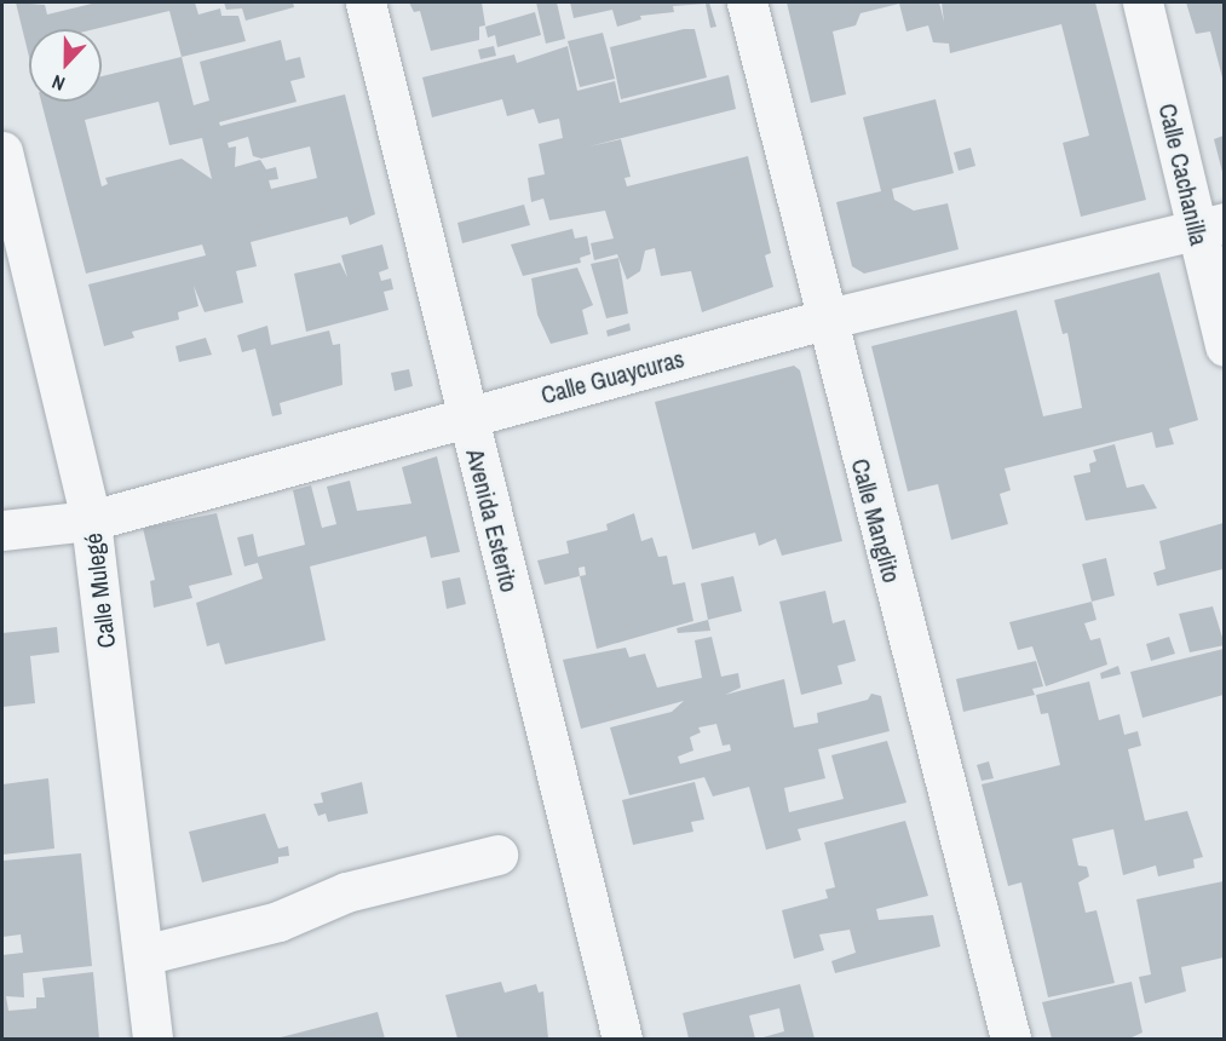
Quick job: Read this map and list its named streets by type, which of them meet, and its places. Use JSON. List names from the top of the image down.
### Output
{
  "streets": {
    "street": [
      "Calle Cachanilla",
      "Calle Guaycuras",
      "Avenida Esterito",
      "Calle Manglito",
      "Calle Mulegé"
    ]
  },
  "crossings": [
    ["Calle Cachanilla", "Calle Guaycuras"],
    ["Calle Guaycuras", "Avenida Esterito"],
    ["Calle Guaycuras", "Calle Manglito"],
    ["Calle Guaycuras", "Calle Mulegé"]
  ],
  "north": "bottom"
}
